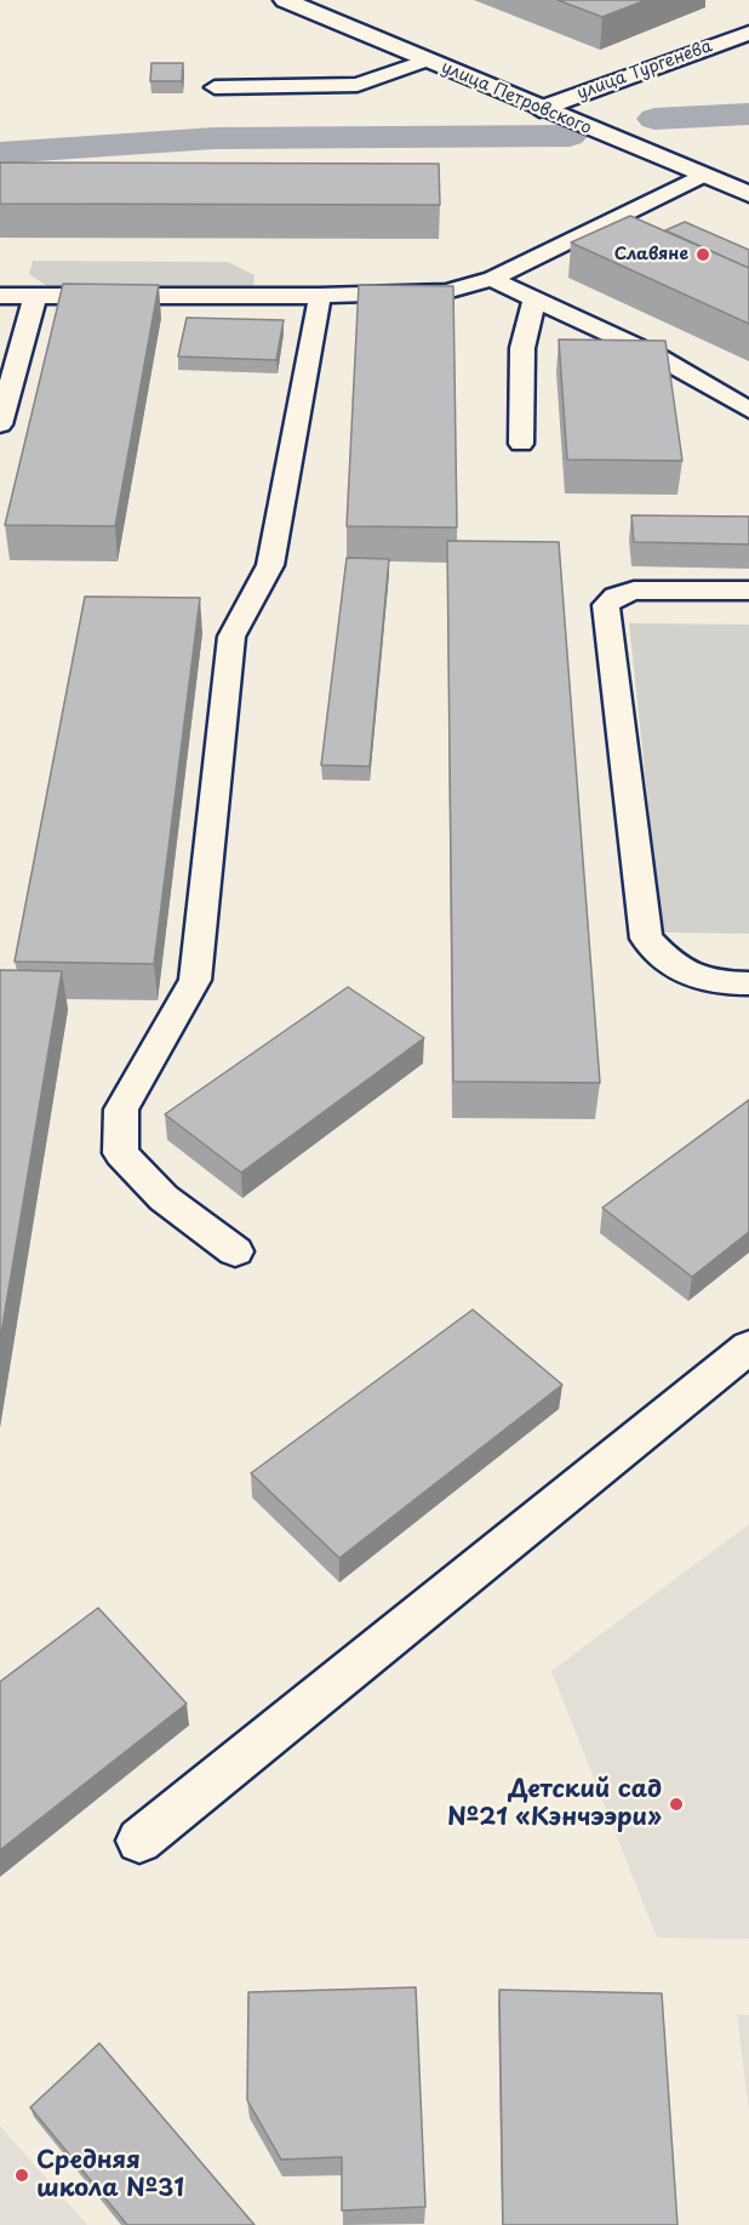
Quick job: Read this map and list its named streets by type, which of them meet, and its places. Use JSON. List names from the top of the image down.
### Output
{
  "streets": {
    "main road": ["улица Тургенева", "улица Петровского"]
  },
  "crossings": [
    ["улица Тургенева", "улица Петровского"]
  ],
  "places": ["Славяне", "Детский сад №21 «Кэнчээри»", "Средняя школа №31"]
}
